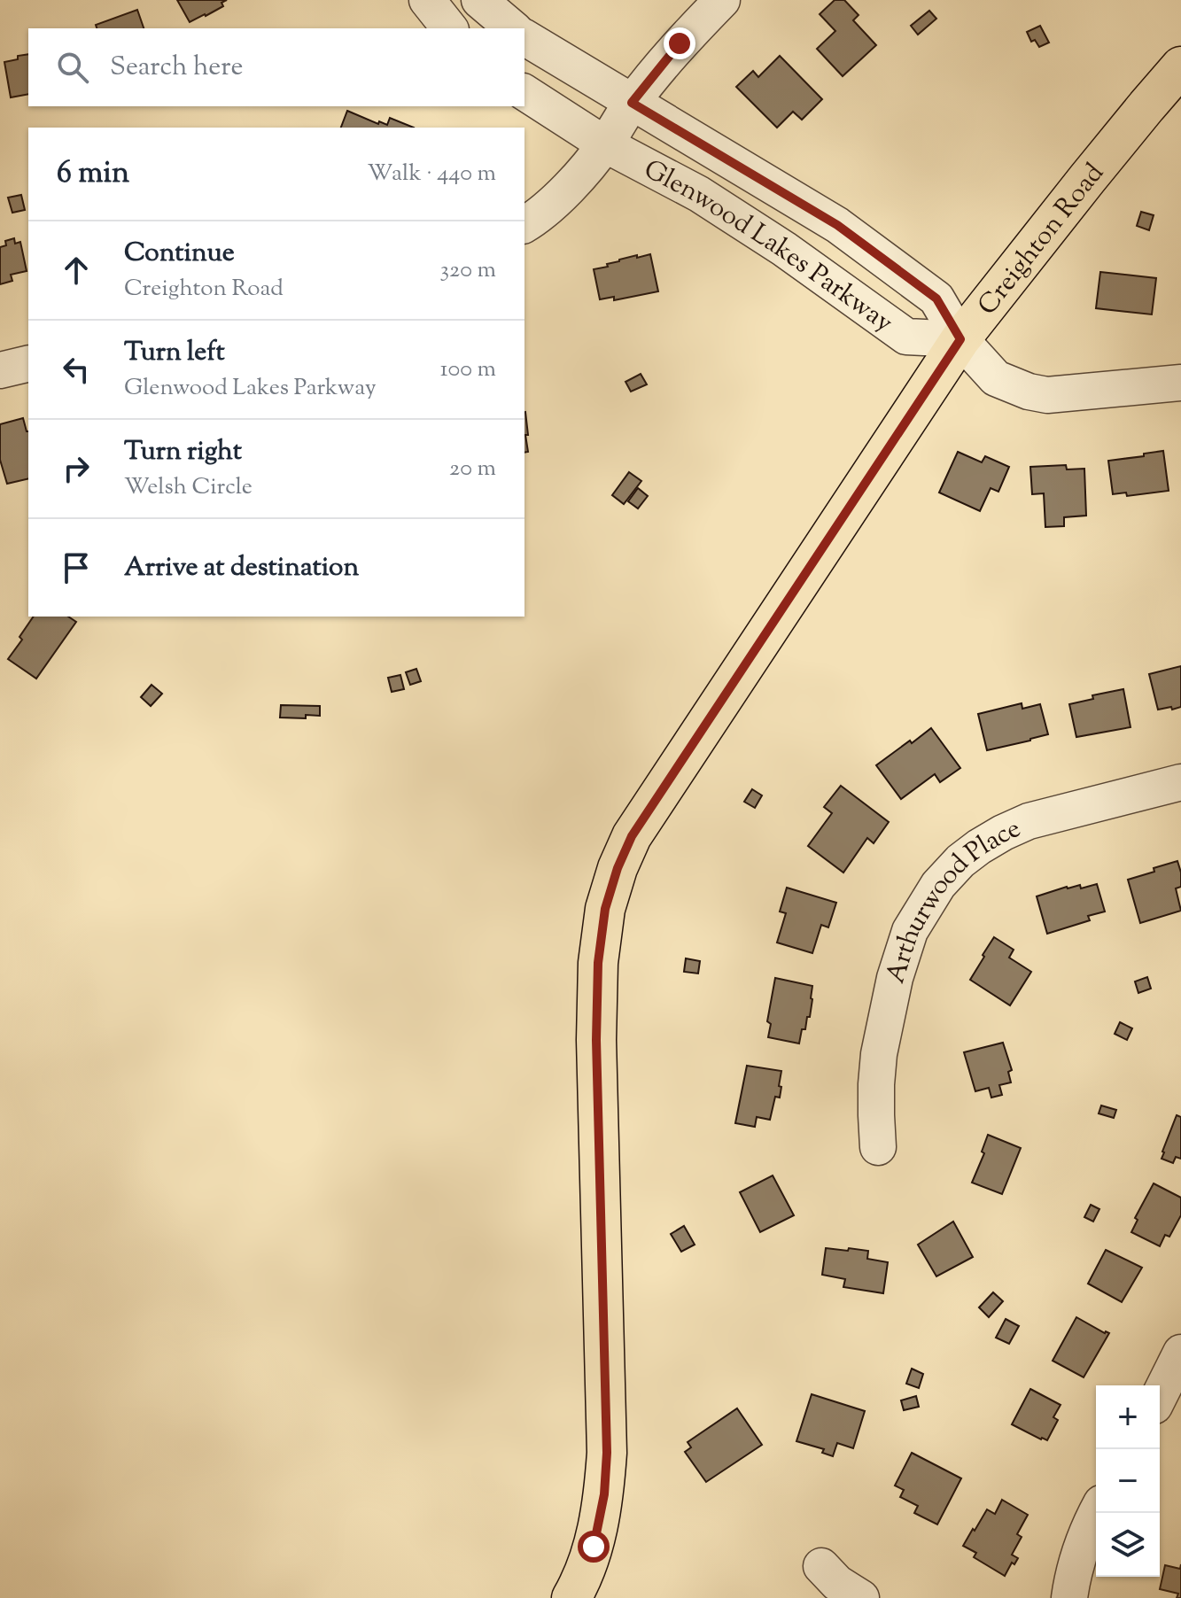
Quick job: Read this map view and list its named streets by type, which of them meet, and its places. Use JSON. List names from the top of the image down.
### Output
{
  "streets": {
    "main road": ["Creighton Road"],
    "street": ["Glenwood Lakes Parkway", "Arthurwood Place"]
  },
  "crossings": [
    ["Creighton Road", "Glenwood Lakes Parkway"]
  ],
  "page": {
    "search": "Search here",
    "heading": ["6 min", "Walk · 440 m"],
    "list": [
      ["Continue", "Creighton Road", "320 m"],
      ["Turn left", "Glenwood Lakes Parkway", "100 m"],
      ["Turn right", "Welsh Circle", "20 m"],
      "Arrive at destination"
    ],
    "map_buttons": ["+", "−"]
  }
}
